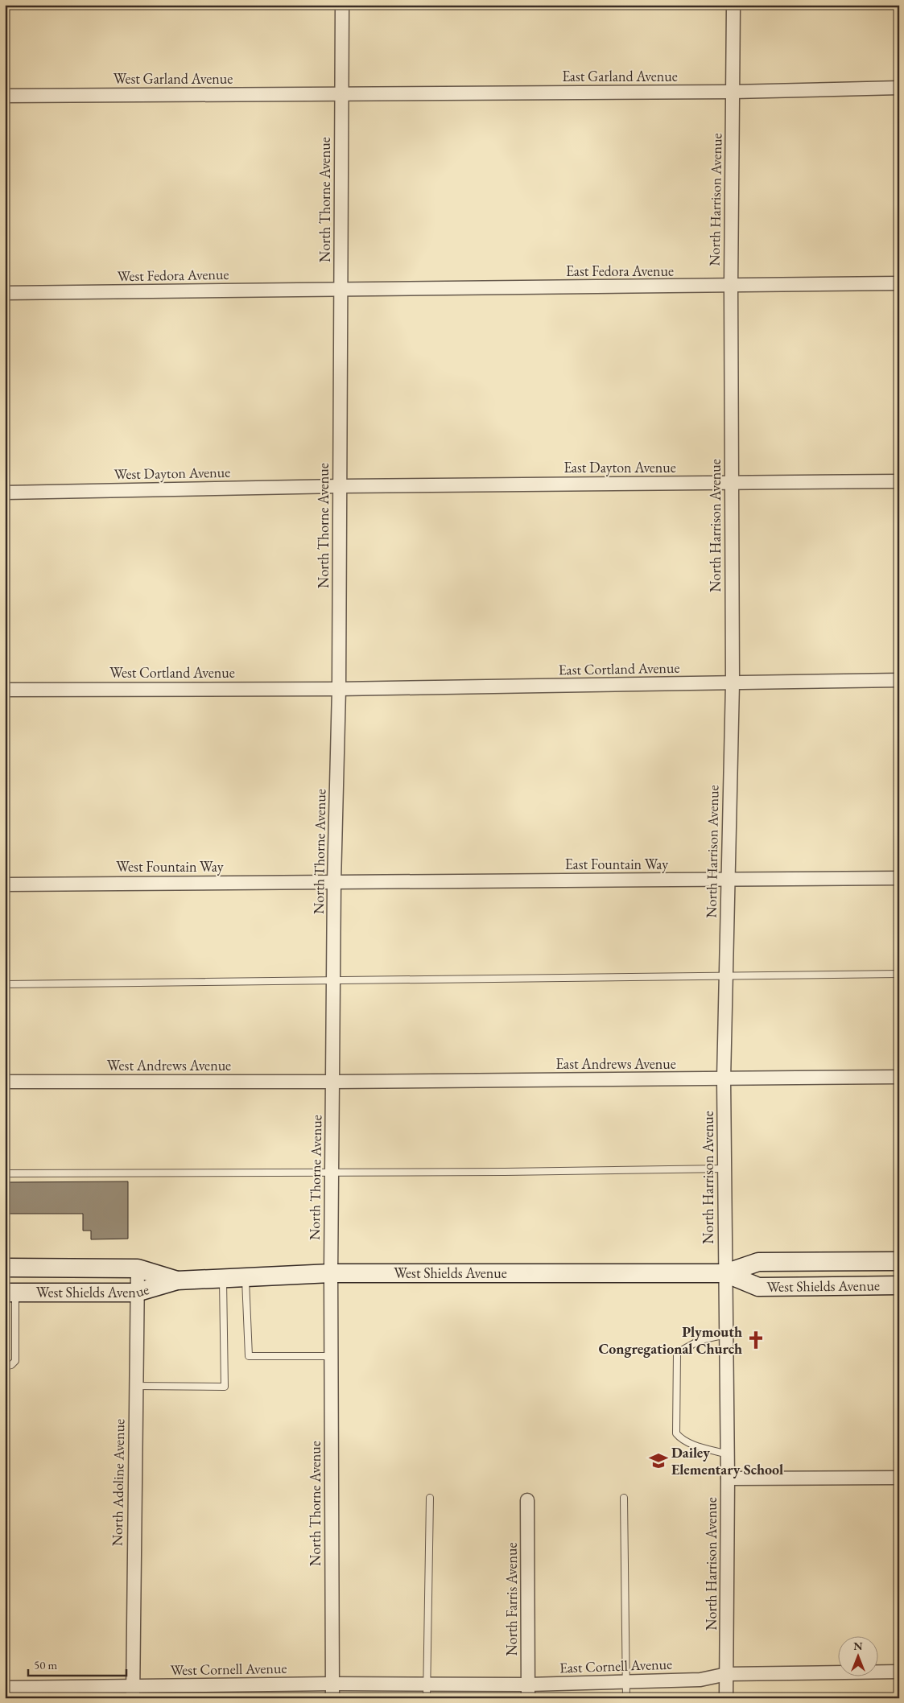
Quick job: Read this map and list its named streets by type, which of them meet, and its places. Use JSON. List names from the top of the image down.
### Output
{
  "streets": {
    "main road": ["West Shields Avenue"],
    "street": [
      "East Garland Avenue",
      "West Garland Avenue",
      "North Thorne Avenue",
      "North Harrison Avenue",
      "East Fedora Avenue",
      "West Fedora Avenue",
      "East Dayton Avenue",
      "West Dayton Avenue",
      "East Cortland Avenue",
      "West Cortland Avenue",
      "East Fountain Way",
      "West Fountain Way",
      "East Andrews Avenue",
      "West Andrews Avenue",
      "North Adoline Avenue",
      "North Farris Avenue",
      "East Cornell Avenue",
      "West Cornell Avenue"
    ]
  },
  "crossings": [
    ["East Garland Avenue", "West Garland Avenue"],
    ["East Garland Avenue", "North Thorne Avenue"],
    ["East Garland Avenue", "North Harrison Avenue"],
    ["West Garland Avenue", "North Thorne Avenue"],
    ["North Thorne Avenue", "East Fedora Avenue"],
    ["North Thorne Avenue", "West Fedora Avenue"],
    ["North Thorne Avenue", "East Dayton Avenue"],
    ["North Thorne Avenue", "West Dayton Avenue"],
    ["North Thorne Avenue", "East Cortland Avenue"],
    ["North Thorne Avenue", "West Cortland Avenue"],
    ["North Thorne Avenue", "East Fountain Way"],
    ["North Thorne Avenue", "West Fountain Way"],
    ["North Thorne Avenue", "East Andrews Avenue"],
    ["North Thorne Avenue", "West Andrews Avenue"],
    ["North Thorne Avenue", "West Shields Avenue"],
    ["North Thorne Avenue", "East Cornell Avenue"],
    ["North Thorne Avenue", "West Cornell Avenue"],
    ["North Harrison Avenue", "East Fedora Avenue"],
    ["North Harrison Avenue", "East Dayton Avenue"],
    ["North Harrison Avenue", "East Cortland Avenue"],
    ["North Harrison Avenue", "East Fountain Way"],
    ["North Harrison Avenue", "East Andrews Avenue"],
    ["North Harrison Avenue", "West Shields Avenue"],
    ["North Harrison Avenue", "East Cornell Avenue"],
    ["East Fedora Avenue", "West Fedora Avenue"],
    ["East Dayton Avenue", "West Dayton Avenue"],
    ["East Cortland Avenue", "West Cortland Avenue"],
    ["East Fountain Way", "West Fountain Way"],
    ["East Andrews Avenue", "West Andrews Avenue"],
    ["West Shields Avenue", "North Adoline Avenue"],
    ["North Adoline Avenue", "West Cornell Avenue"],
    ["North Farris Avenue", "East Cornell Avenue"],
    ["East Cornell Avenue", "West Cornell Avenue"]
  ],
  "places": {
    "church": ["Plymouth Congregational Church"],
    "school or university": ["Dailey Elementary School"]
  },
  "scale_bar": "50 m",
  "north": "top"
}
